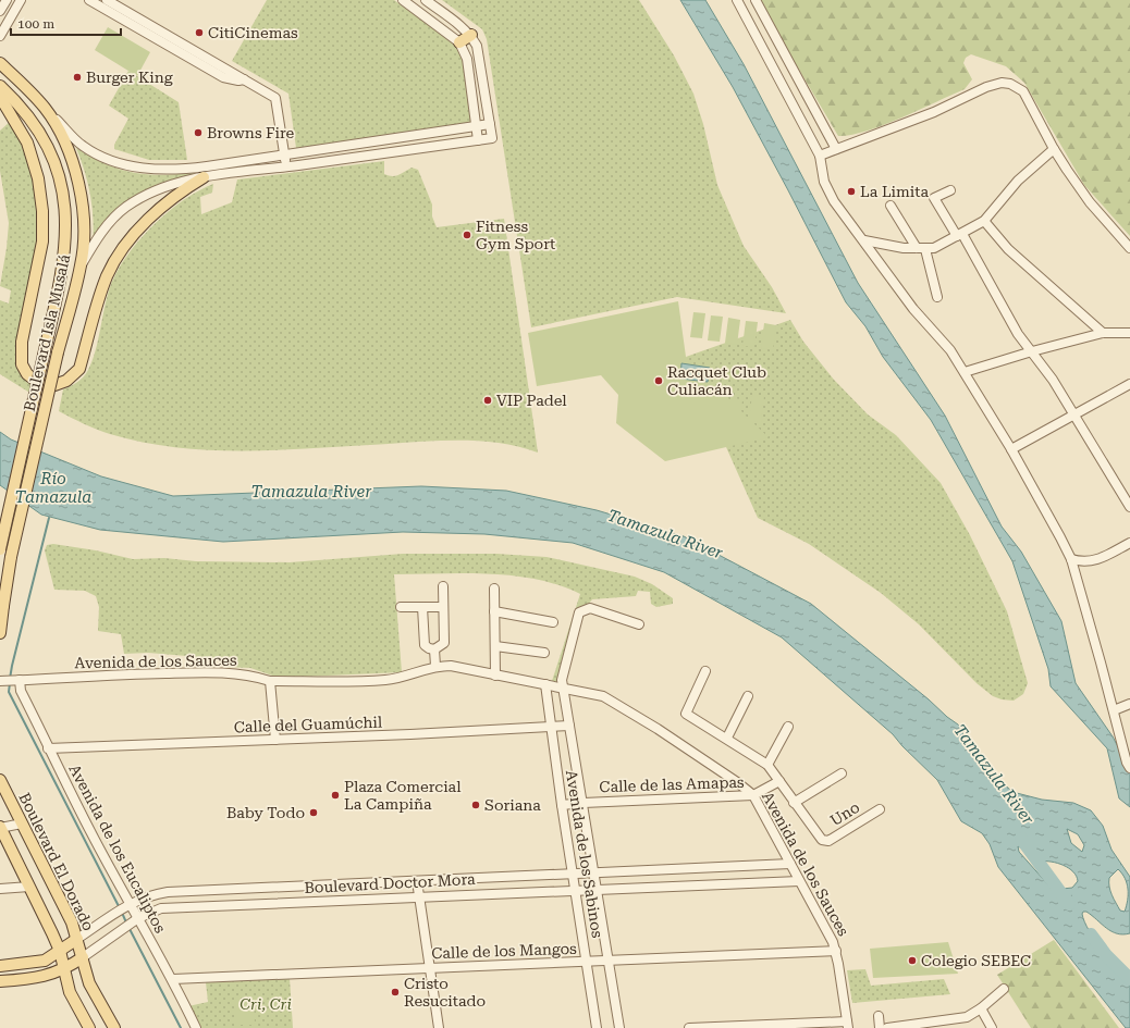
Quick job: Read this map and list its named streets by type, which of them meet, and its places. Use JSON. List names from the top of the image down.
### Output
{
  "streets": {
    "main road": ["Boulevard Isla Musalá", "Boulevard El Dorado", "Boulevard Doctor Mora"],
    "street": [
      "Avenida de los Sauces",
      "Calle del Guamúchil",
      "Calle de las Amapas",
      "Uno",
      "Avenida de los Eucaliptos",
      "Avenida de los Sabinos",
      "Calle de los Mangos"
    ]
  },
  "crossings": [
    ["Avenida de los Sauces", "Calle de las Amapas"],
    ["Avenida de los Sauces", "Avenida de los Eucaliptos"],
    ["Avenida de los Sauces", "Avenida de los Sabinos"],
    ["Avenida de los Sauces", "Boulevard Doctor Mora"],
    ["Avenida de los Sauces", "Calle de los Mangos"],
    ["Calle del Guamúchil", "Avenida de los Eucaliptos"],
    ["Calle del Guamúchil", "Avenida de los Sabinos"],
    ["Calle de las Amapas", "Avenida de los Sabinos"],
    ["Avenida de los Eucaliptos", "Boulevard Doctor Mora"],
    ["Avenida de los Eucaliptos", "Calle de los Mangos"],
    ["Avenida de los Sabinos", "Boulevard Doctor Mora"],
    ["Avenida de los Sabinos", "Calle de los Mangos"],
    ["Boulevard El Dorado", "Boulevard Doctor Mora"]
  ],
  "water": ["Río Tamazula", "Tamazula River"],
  "parks": ["Cri, Cri"],
  "places": [
    "CitiCinemas",
    "Burger King",
    "Browns Fire",
    "La Limita",
    "Fitness Gym Sport",
    "Racquet Club Culiacán",
    "VIP Padel",
    "Plaza Comercial La Campiña",
    "Soriana",
    "Baby Todo",
    "Colegio SEBEC",
    "Cristo Resucitado"
  ],
  "scale_bar": "100 m"
}
